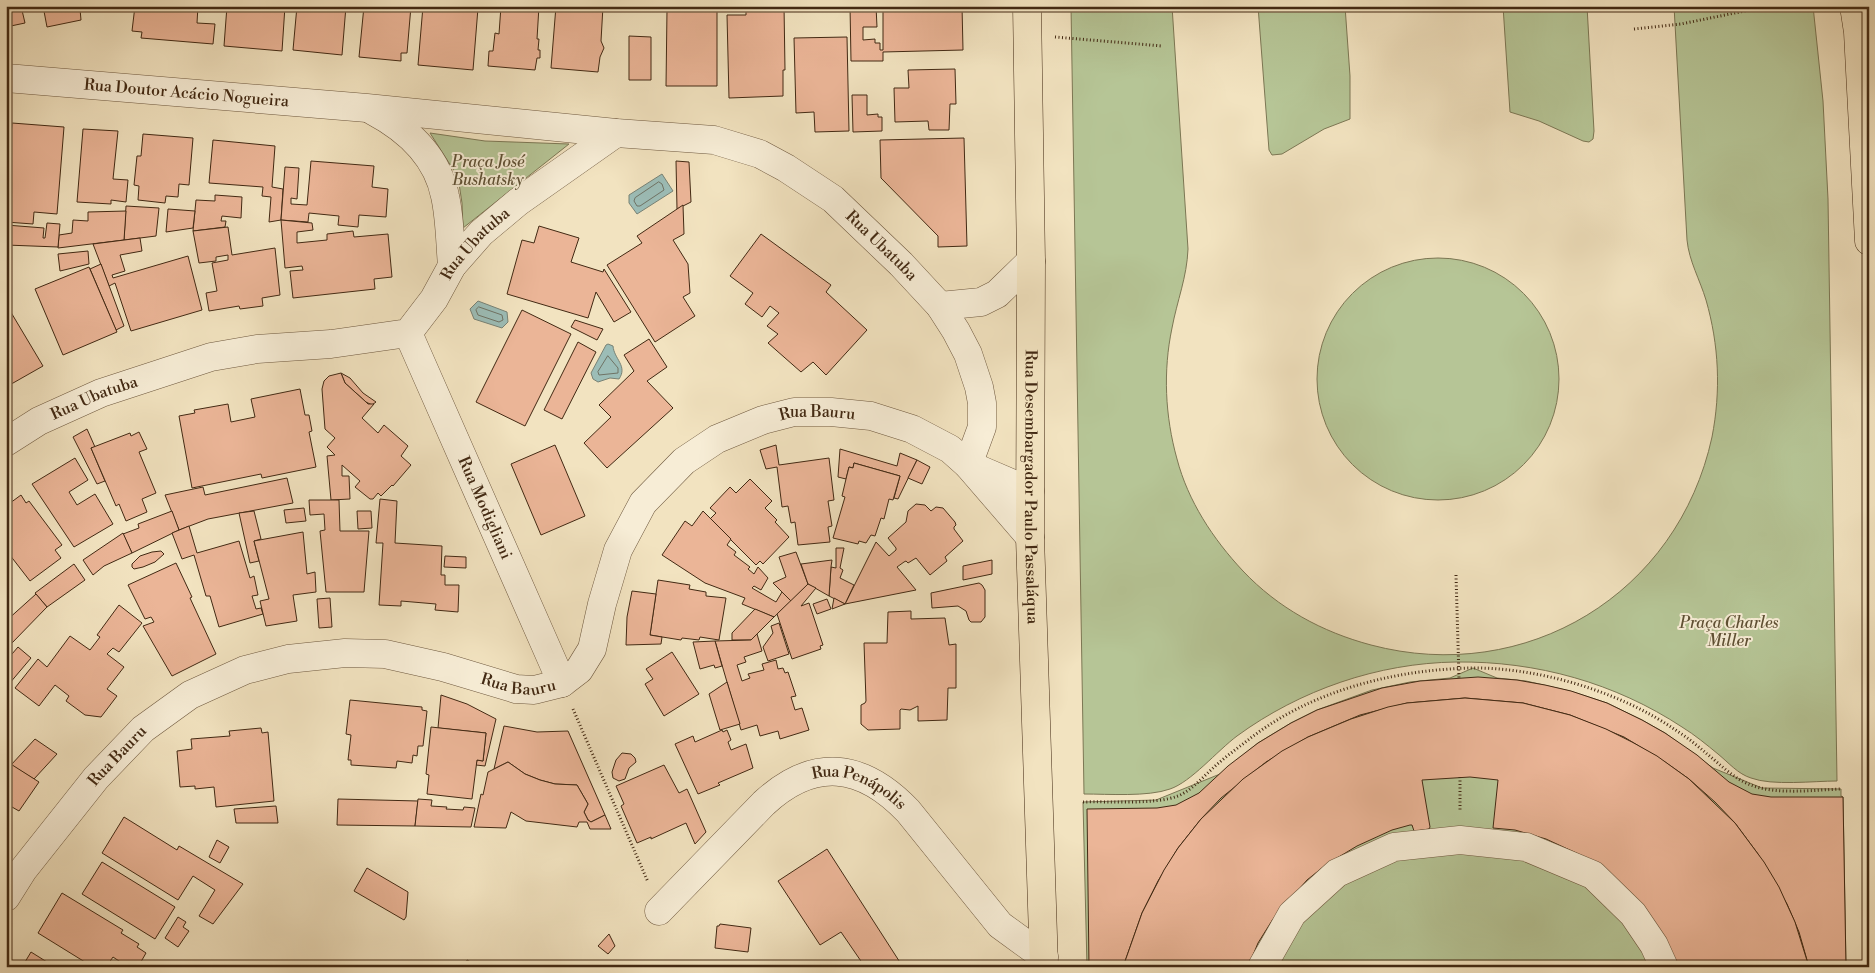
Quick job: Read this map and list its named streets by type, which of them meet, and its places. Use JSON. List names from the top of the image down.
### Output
{
  "streets": {
    "main road": ["Rua Desembargador Paulo Passaláqua"],
    "street": [
      "Rua Doutor Acácio Nogueira",
      "Rua Ubatuba",
      "Rua Bauru",
      "Rua Modigliani",
      "Rua Penápolis"
    ]
  },
  "crossings": [
    ["Rua Doutor Acácio Nogueira", "Rua Ubatuba"],
    ["Rua Ubatuba", "Rua Bauru"],
    ["Rua Ubatuba", "Rua Modigliani"],
    ["Rua Bauru", "Rua Desembargador Paulo Passaláqua"],
    ["Rua Bauru", "Rua Modigliani"],
    ["Rua Desembargador Paulo Passaláqua", "Rua Penápolis"]
  ],
  "parks": ["Praça José Bushatsky", "Praça Charles Miller"]
}
